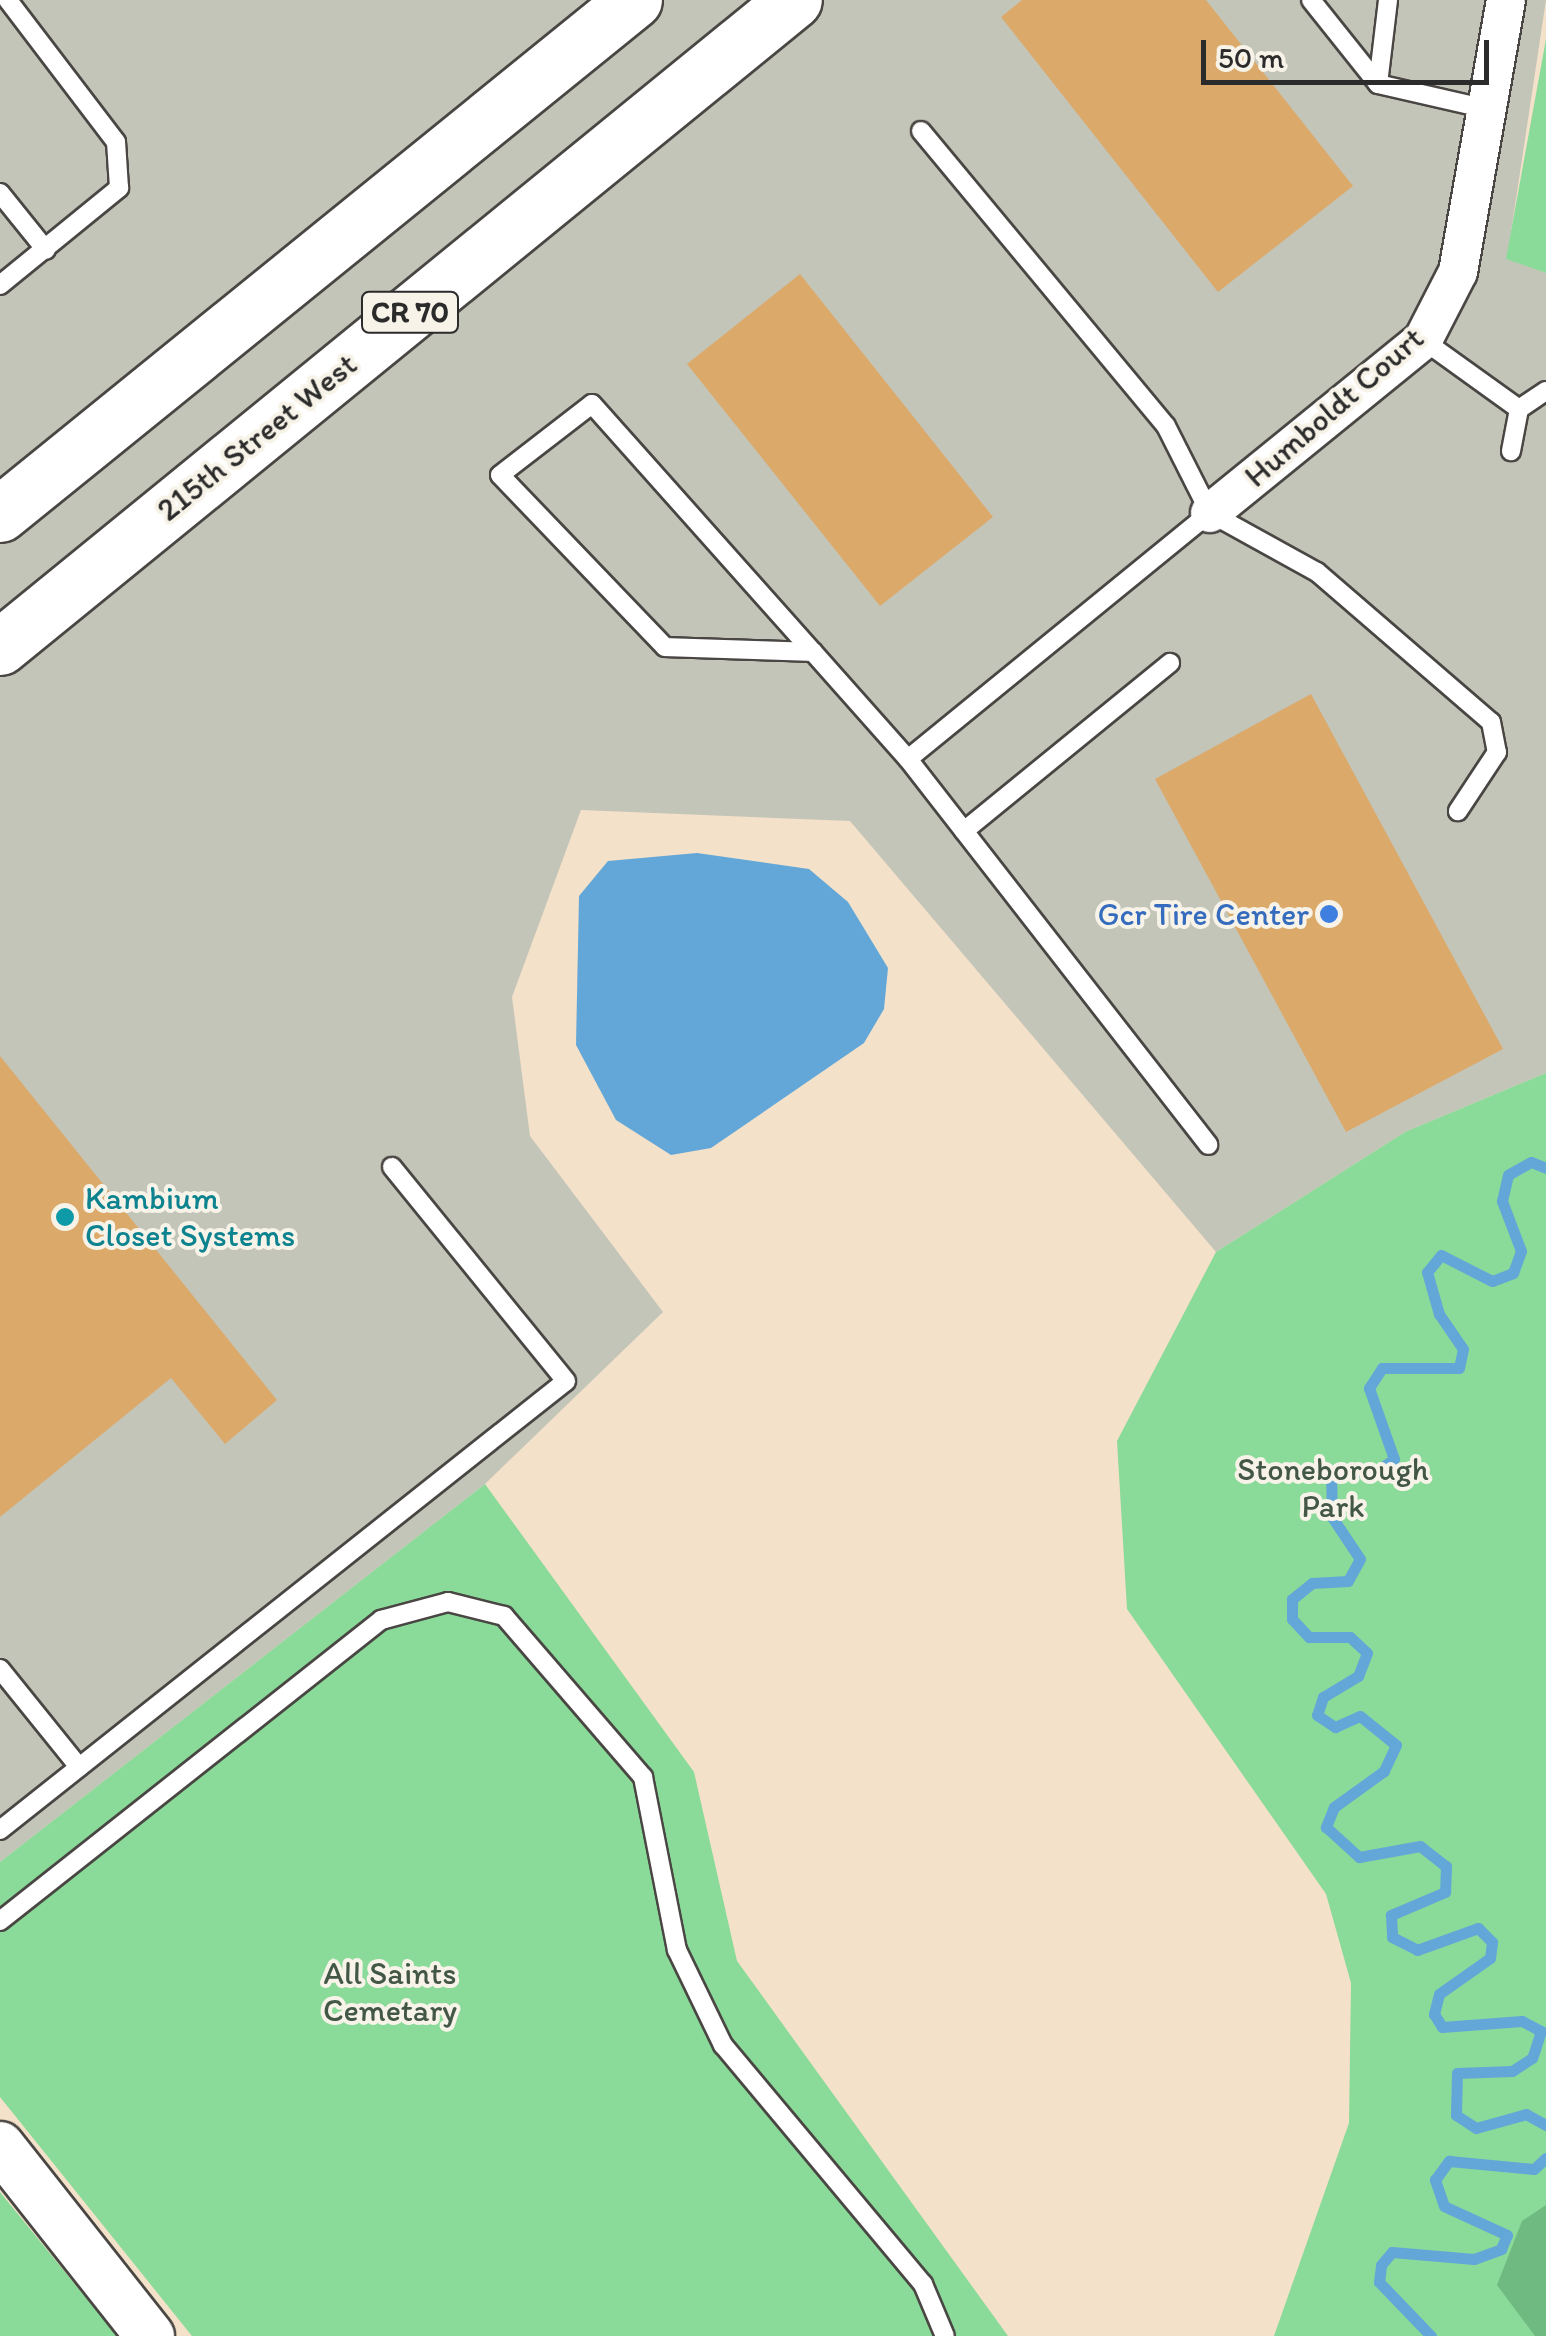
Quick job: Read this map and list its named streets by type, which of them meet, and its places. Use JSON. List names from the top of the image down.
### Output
{
  "streets": {
    "main road": ["CR 70", "215th Street West"],
    "street": ["Humboldt Court"]
  },
  "parks": ["Stoneborough Park", "All Saints Cemetary"],
  "places": ["Gcr Tire Center", "Kambium Closet Systems"],
  "scale_bar": "50 m"
}
